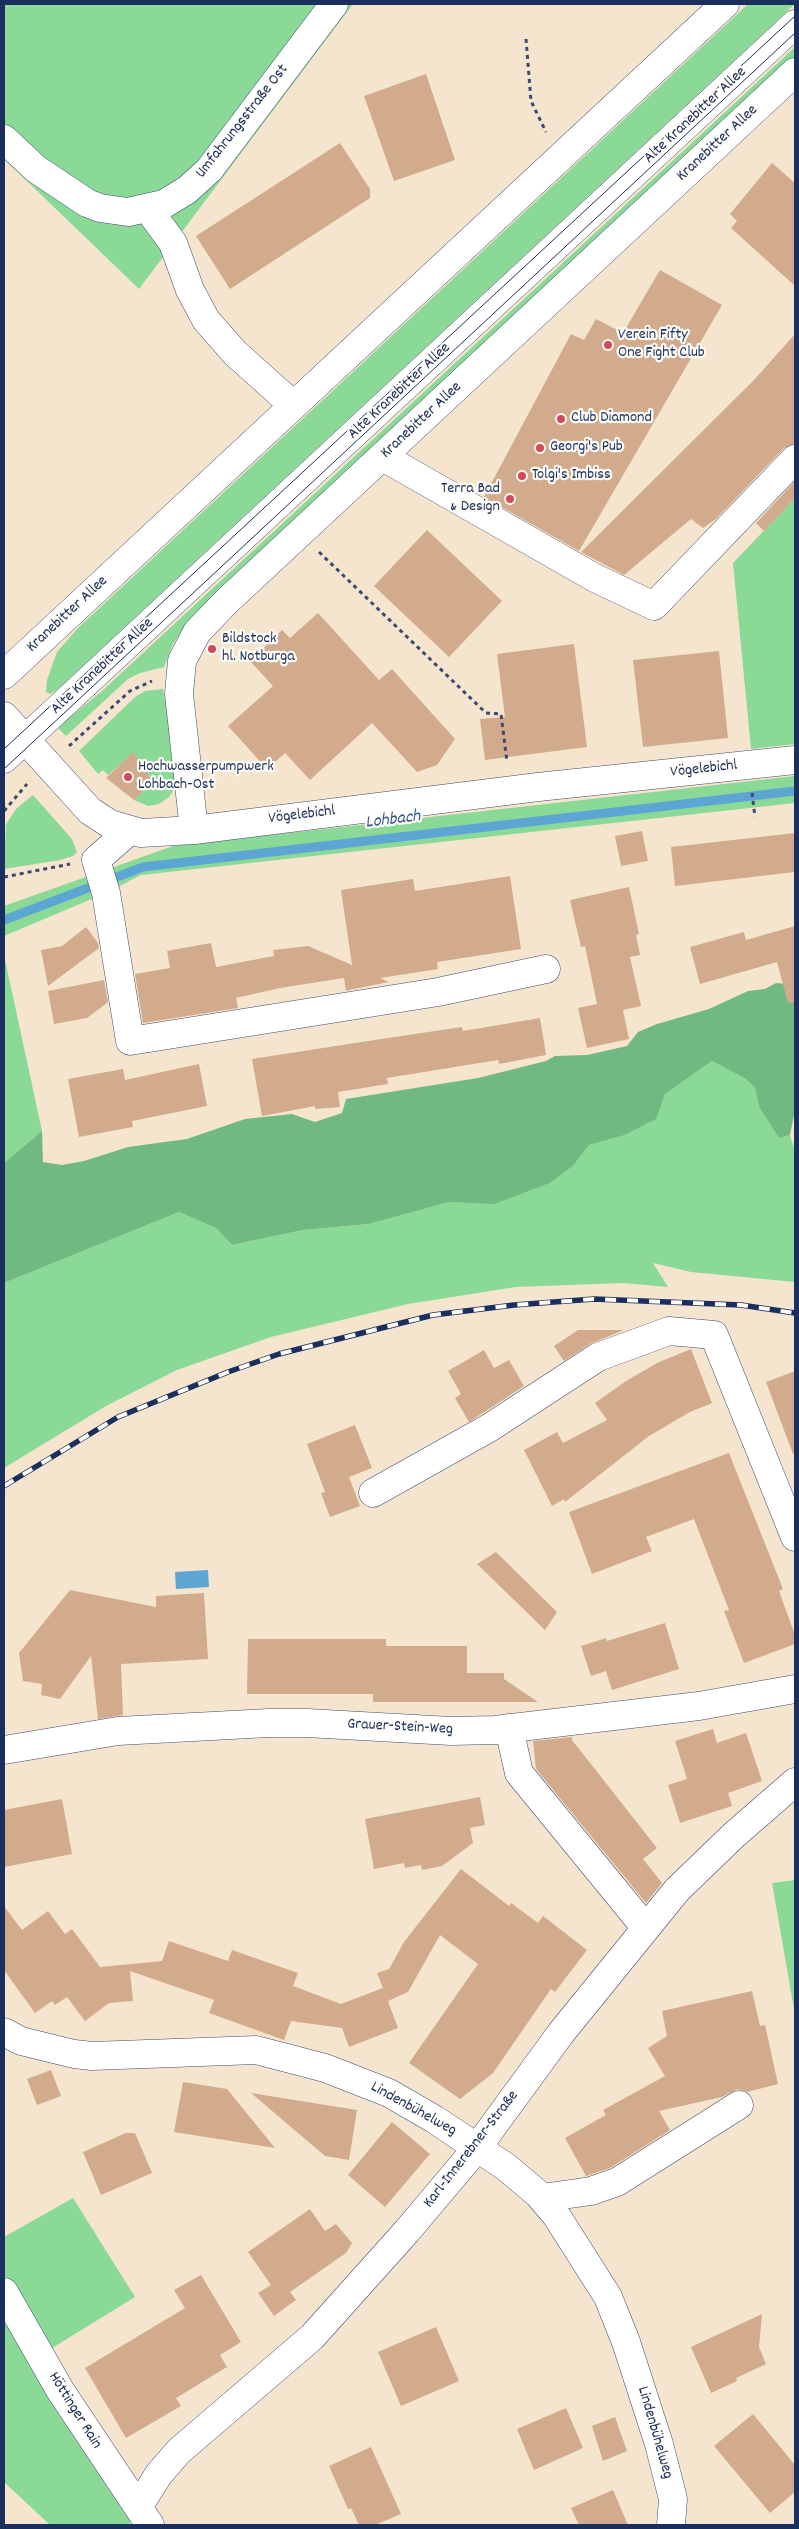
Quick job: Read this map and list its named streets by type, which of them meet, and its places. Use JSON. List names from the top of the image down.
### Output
{
  "streets": {
    "street": [
      "Alte Kranebitter Allee",
      "Umfahrungsstraße Ost",
      "Kranebitter Allee",
      "Vögelebichl",
      "Grauer-Stein-Weg",
      "Lindenbühelweg",
      "Karl-Innerebner-Straße",
      "Höttinger Rain"
    ]
  },
  "crossings": [
    ["Alte Kranebitter Allee", "Vögelebichl"],
    ["Kranebitter Allee", "Vögelebichl"],
    ["Lindenbühelweg", "Karl-Innerebner-Straße"],
    ["Karl-Innerebner-Straße", "Höttinger Rain"]
  ],
  "water": ["Lohbach"],
  "places": [
    "Verein Fifty One Fight Club",
    "Club Diamond",
    "Georgi's Pub",
    "Tolgi's Imbiss",
    "Terra Bad & Design",
    "Bildstock hl. Notburga",
    "Hochwasserpumpwerk Lohbach-Ost"
  ]
}
